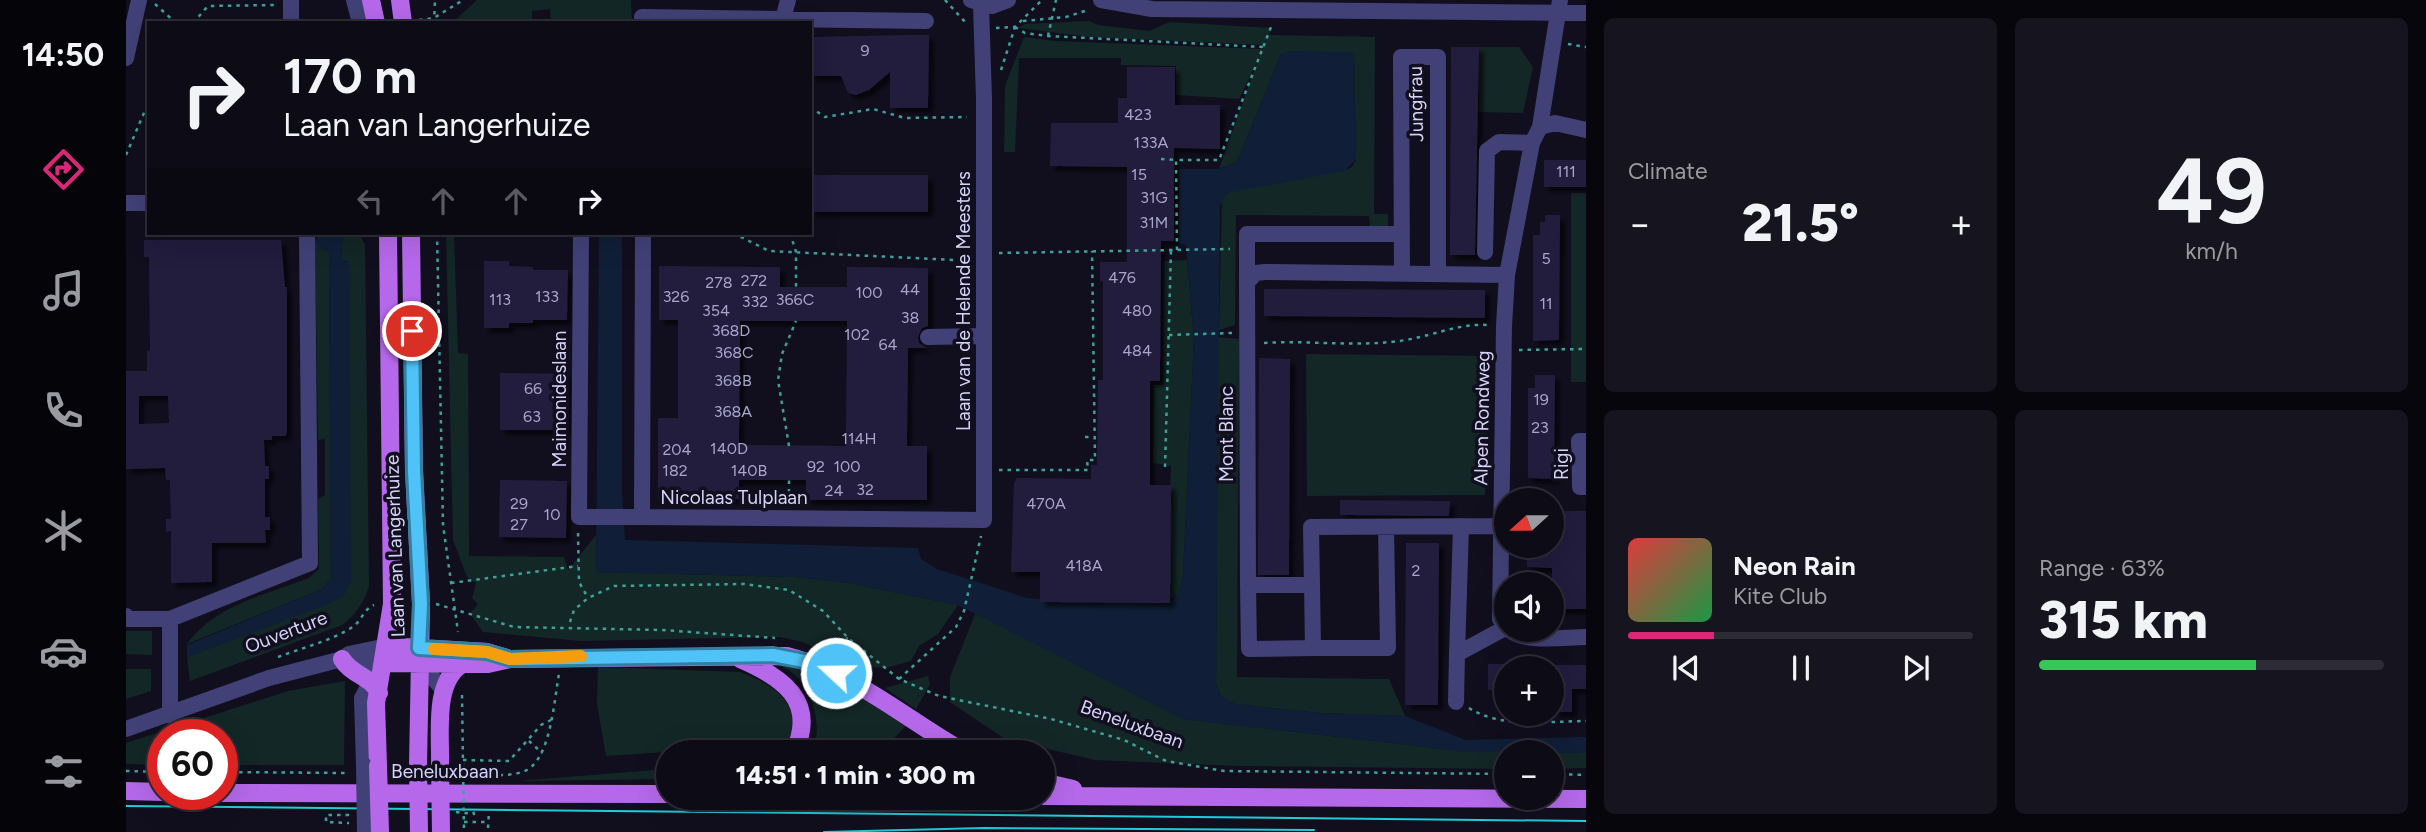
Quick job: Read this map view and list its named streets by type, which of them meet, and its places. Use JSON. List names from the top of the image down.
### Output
{
  "streets": {
    "main road": ["Laan van Langerhuize", "Beneluxbaan"],
    "street": [
      "Jungfrau",
      "Laan van de Helende Meesters",
      "Maimonideslaan",
      "Alpen Rondweg",
      "Mont Blanc",
      "Rigi",
      "Nicolaas Tulplaan",
      "Ouverture"
    ]
  },
  "crossings": [
    ["Jungfrau", "Mont Blanc"],
    ["Laan van de Helende Meesters", "Nicolaas Tulplaan"],
    ["Laan van Langerhuize", "Ouverture"]
  ],
  "house_numbers": [
    "9",
    "423",
    "133A",
    "111",
    "15",
    "31G",
    "31M",
    "5",
    "476",
    "272",
    "278",
    "44",
    "100",
    "133",
    "326",
    "113",
    "366C",
    "332",
    "11",
    "354",
    "480",
    "38",
    "368D",
    "102",
    "64",
    "484",
    "368C",
    "368B",
    "66",
    "19",
    "368A",
    "63",
    "23",
    "114H",
    "140D",
    "204",
    "92",
    "100",
    "182",
    "140B",
    "32",
    "24",
    "29",
    "470A",
    "10",
    "27",
    "418A",
    "2"
  ],
  "north": "left",
  "page": {
    "tabs": "14:50",
    "tile": [
      "Climate",
      ["49", "km/h"],
      ["Range · 63%", "315 km"]
    ],
    "turn": ["170 m", "Laan van Langerhuize"],
    "heat": ["−", "21.5°", "+"],
    "map_buttons": ["+", "−"],
    "song": ["Neon Rain", "Kite Club"],
    "limit": "60",
    "trip": "14:51 · 1 min · 300 m"
  }
}
